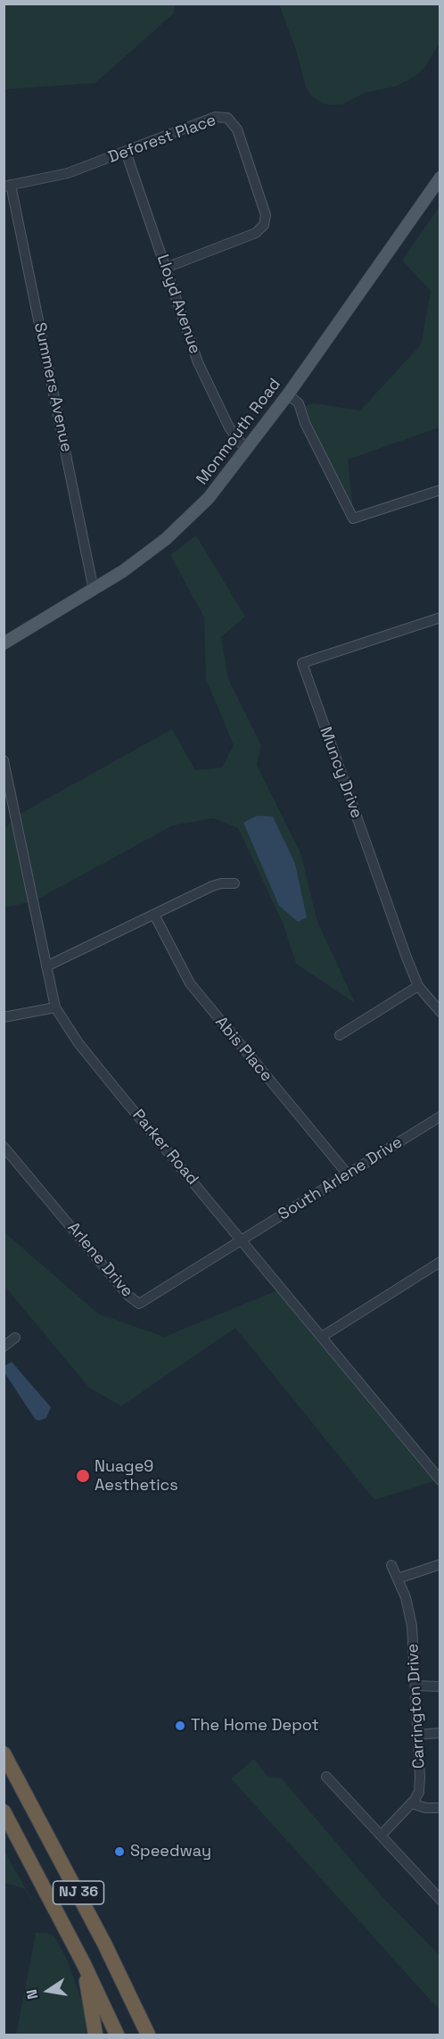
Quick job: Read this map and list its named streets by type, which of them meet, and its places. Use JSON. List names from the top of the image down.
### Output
{
  "streets": {
    "highway": ["NJ 36"],
    "main road": ["Monmouth Road"],
    "street": [
      "Deforest Place",
      "Lloyd Avenue",
      "Summers Avenue",
      "Muncy Drive",
      "Abis Place",
      "Parker Road",
      "South Arlene Drive",
      "Arlene Drive",
      "Carrington Drive"
    ]
  },
  "crossings": [
    ["Deforest Place", "Lloyd Avenue"],
    ["Deforest Place", "Summers Avenue"],
    ["Lloyd Avenue", "Monmouth Road"],
    ["Summers Avenue", "Monmouth Road"],
    ["Abis Place", "South Arlene Drive"],
    ["Parker Road", "South Arlene Drive"],
    ["Parker Road", "Arlene Drive"],
    ["South Arlene Drive", "Arlene Drive"]
  ],
  "places": ["Nuage9 Aesthetics", "The Home Depot", "Speedway"],
  "north": "left"
}
